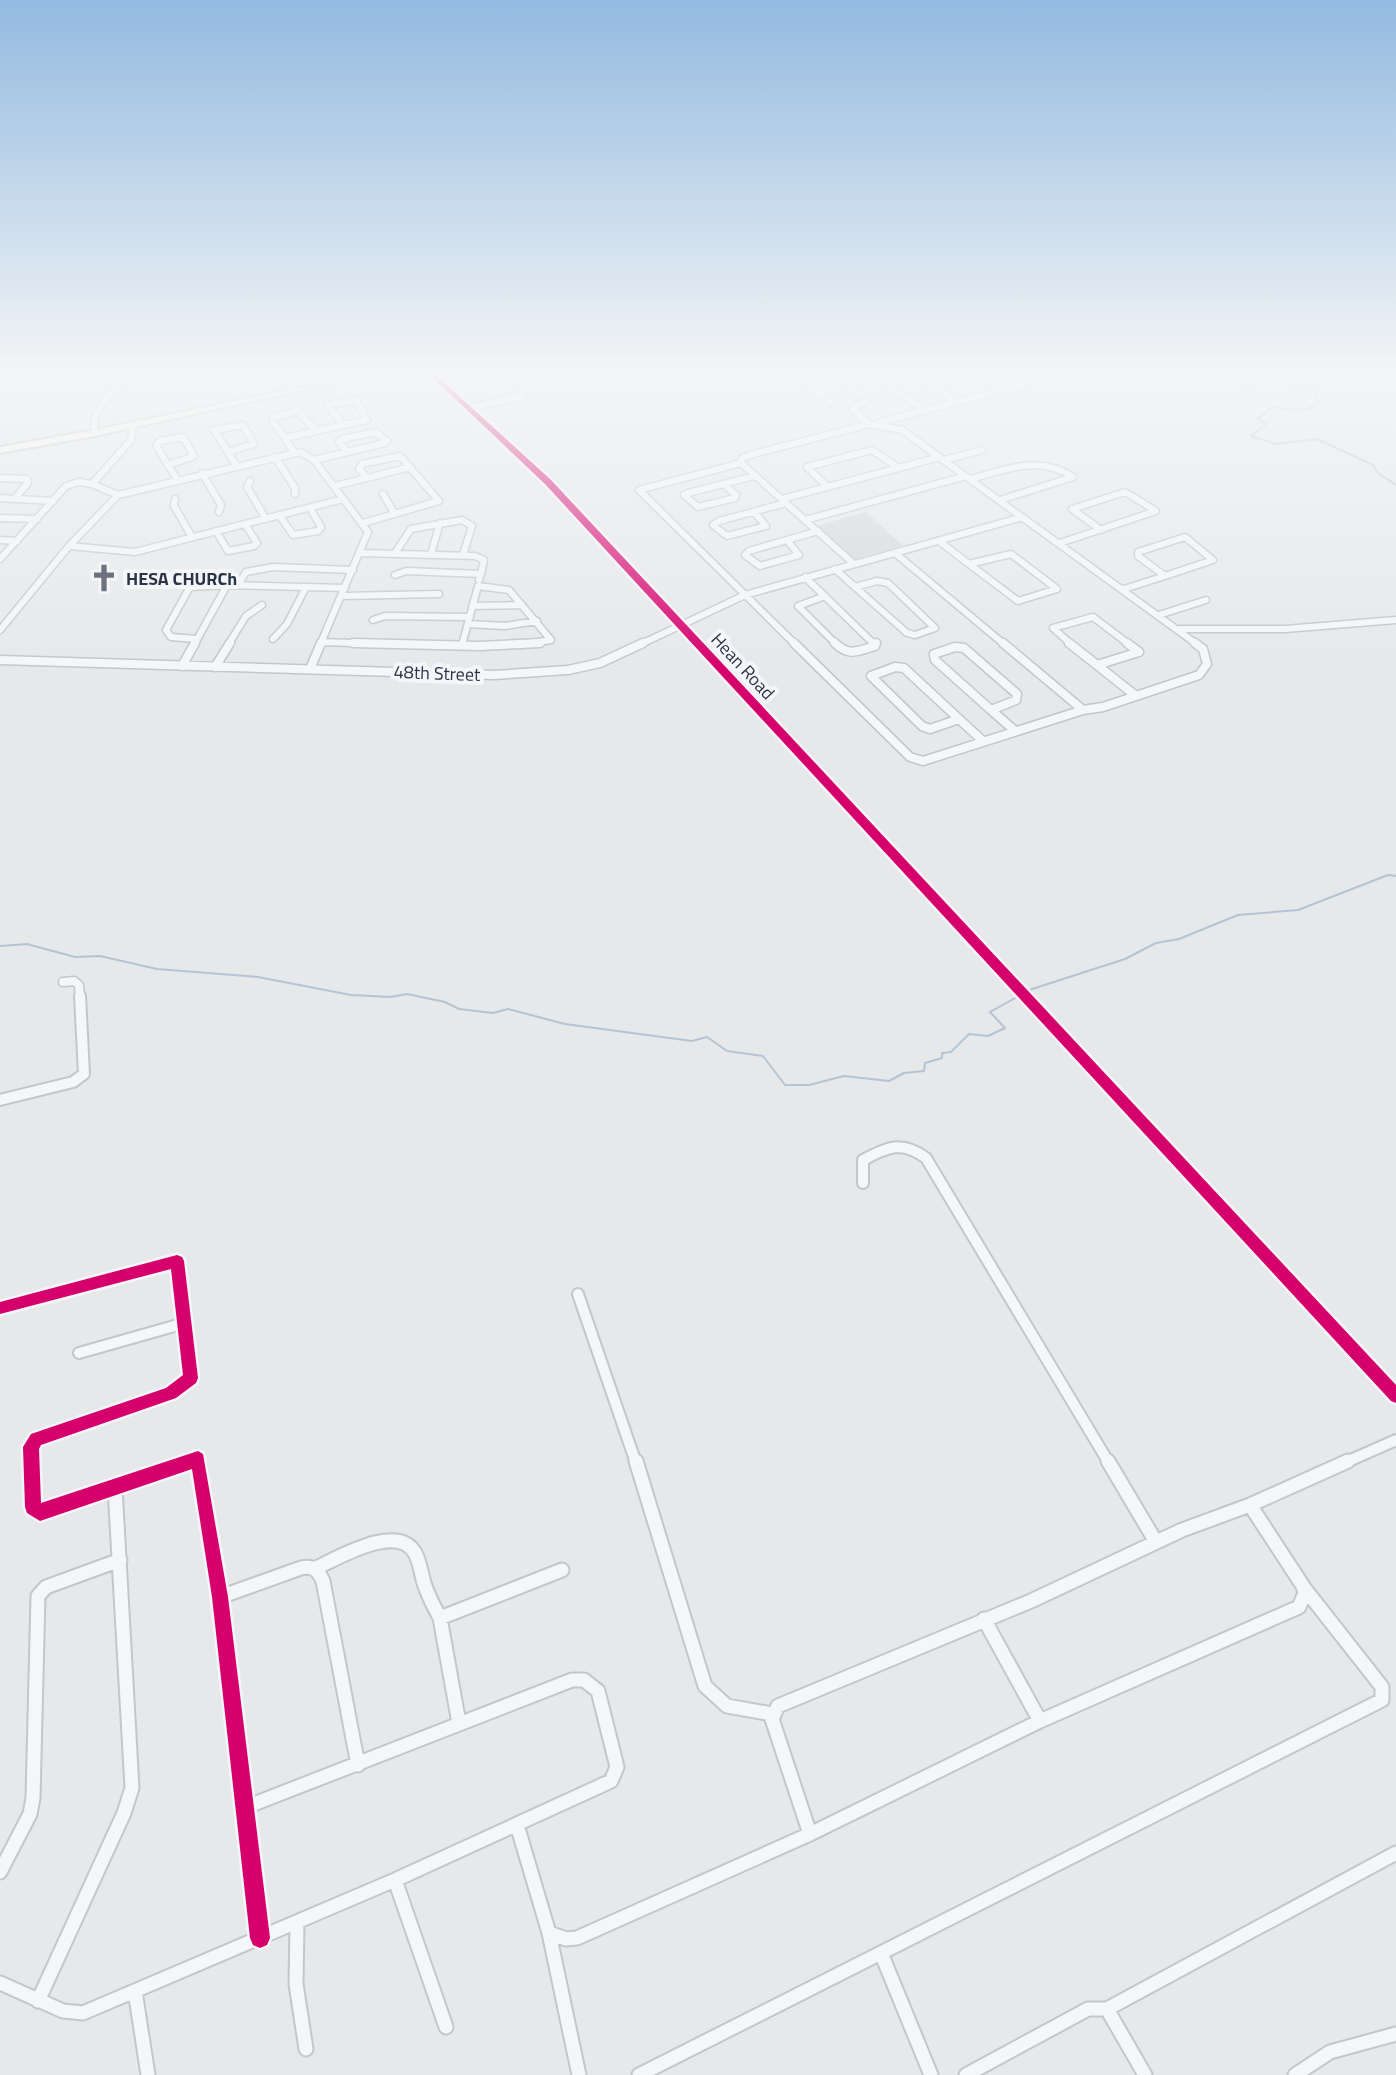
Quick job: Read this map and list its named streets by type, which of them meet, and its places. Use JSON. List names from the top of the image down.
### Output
{
  "streets": {
    "street": ["Hean Road", "48th Street"]
  },
  "crossings": [
    ["Hean Road", "48th Street"]
  ],
  "places": {
    "church": ["HESA CHURCh"]
  }
}
